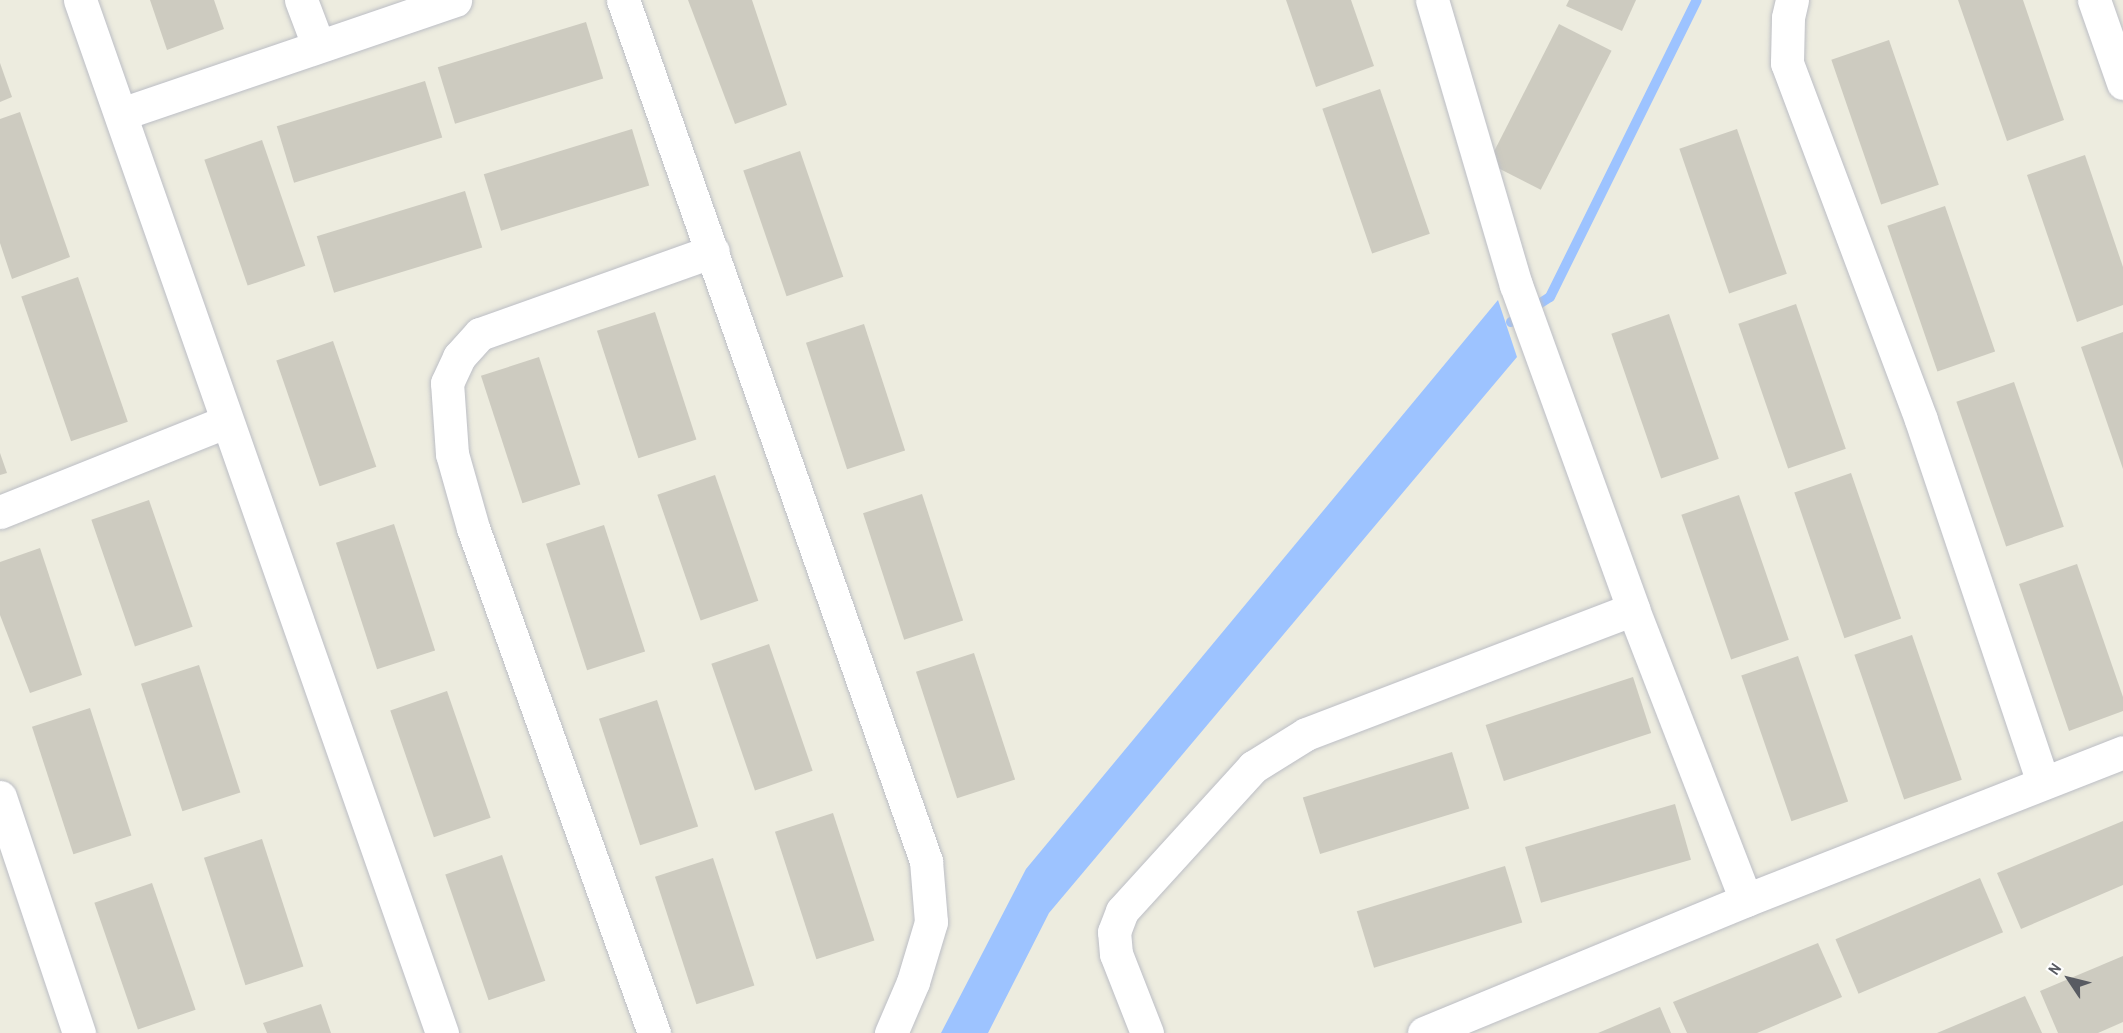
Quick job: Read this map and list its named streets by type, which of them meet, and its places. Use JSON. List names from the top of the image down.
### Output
{
  "north": "top left"
}
